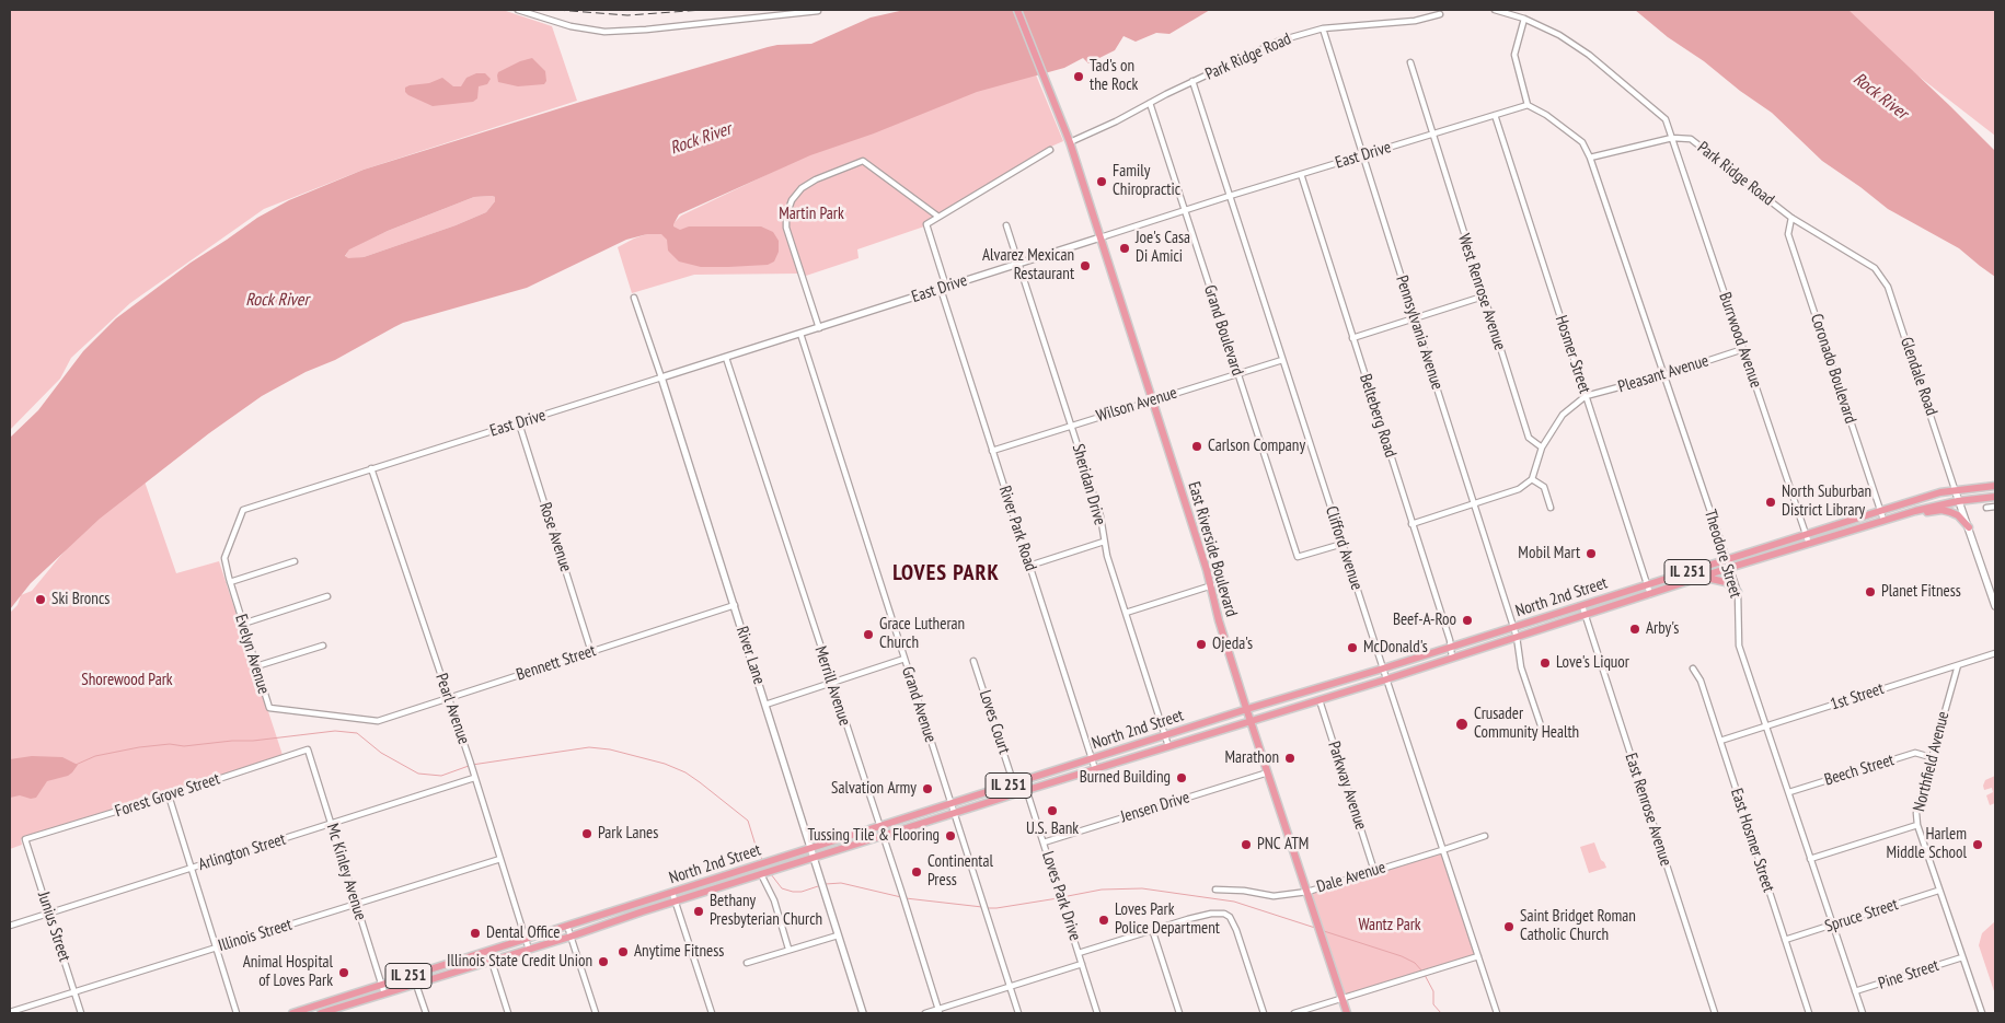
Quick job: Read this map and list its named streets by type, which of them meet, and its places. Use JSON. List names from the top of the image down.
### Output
{
  "streets": {
    "main road": ["East Riverside Boulevard", "IL 251", "North 2nd Street"],
    "street": [
      "Park Ridge Road",
      "East Drive",
      "West Renrose Avenue",
      "Grand Boulevard",
      "Pennsylvania Avenue",
      "Burrwood Avenue",
      "Hosmer Street",
      "Coronado Boulevard",
      "Pleasant Avenue",
      "Glendale Road",
      "Wilson Avenue",
      "Belteberg Road",
      "Sheridan Drive",
      "River Park Road",
      "Rose Avenue",
      "Clifford Avenue",
      "Theodore Street",
      "Evelyn Avenue",
      "River Lane",
      "Bennett Street",
      "Merrill Avenue",
      "1st Street",
      "Grand Avenue",
      "Pearl Avenue",
      "Loves Court",
      "Northfield Avenue",
      "Beech Street",
      "Parkway Avenue",
      "Forest Grove Street",
      "Jensen Drive",
      "East Renrose Avenue",
      "East Hosmer Street",
      "Arlington Street",
      "Mc Kinley Avenue",
      "Dale Avenue",
      "Loves Park Drive",
      "Spruce Street",
      "Junius Street",
      "Illinois Street",
      "Pine Street"
    ]
  },
  "crossings": [
    ["Park Ridge Road", "Grand Boulevard"],
    ["Park Ridge Road", "Pennsylvania Avenue"],
    ["Park Ridge Road", "Burrwood Avenue"],
    ["Park Ridge Road", "Coronado Boulevard"],
    ["Park Ridge Road", "Glendale Road"],
    ["Park Ridge Road", "Clifford Avenue"],
    ["Park Ridge Road", "East Riverside Boulevard"],
    ["East Drive", "West Renrose Avenue"],
    ["East Drive", "Grand Boulevard"],
    ["East Drive", "Pennsylvania Avenue"],
    ["East Drive", "Hosmer Street"],
    ["East Drive", "Belteberg Road"],
    ["East Drive", "Sheridan Drive"],
    ["East Drive", "River Park Road"],
    ["East Drive", "Rose Avenue"],
    ["East Drive", "Clifford Avenue"],
    ["East Drive", "East Riverside Boulevard"],
    ["East Drive", "Evelyn Avenue"],
    ["East Drive", "River Lane"],
    ["East Drive", "Merrill Avenue"],
    ["East Drive", "Grand Avenue"],
    ["East Drive", "Pearl Avenue"],
    ["West Renrose Avenue", "Pleasant Avenue"],
    ["Grand Boulevard", "Wilson Avenue"],
    ["Grand Boulevard", "Clifford Avenue"],
    ["Pennsylvania Avenue", "North 2nd Street"],
    ["Burrwood Avenue", "Pleasant Avenue"],
    ["Burrwood Avenue", "North 2nd Street"],
    ["Hosmer Street", "Pleasant Avenue"],
    ["Hosmer Street", "North 2nd Street"],
    ["Coronado Boulevard", "North 2nd Street"],
    ["Pleasant Avenue", "Theodore Street"],
    ["Glendale Road", "North 2nd Street"],
    ["Wilson Avenue", "Sheridan Drive"],
    ["Wilson Avenue", "River Park Road"],
    ["Wilson Avenue", "Clifford Avenue"],
    ["Wilson Avenue", "East Riverside Boulevard"],
    ["Belteberg Road", "North 2nd Street"],
    ["Sheridan Drive", "North 2nd Street"],
    ["River Park Road", "North 2nd Street"],
    ["Rose Avenue", "Bennett Street"],
    ["Clifford Avenue", "North 2nd Street"],
    ["Clifford Avenue", "Dale Avenue"],
    ["East Riverside Boulevard", "North 2nd Street"],
    ["East Riverside Boulevard", "Jensen Drive"],
    ["East Riverside Boulevard", "Dale Avenue"],
    ["Theodore Street", "North 2nd Street"],
    ["Theodore Street", "1st Street"],
    ["Theodore Street", "Beech Street"],
    ["Theodore Street", "Spruce Street"],
    ["Theodore Street", "Pine Street"],
    ["North 2nd Street", "River Lane"],
    ["North 2nd Street", "Merrill Avenue"],
    ["North 2nd Street", "Grand Avenue"],
    ["North 2nd Street", "Pearl Avenue"],
    ["North 2nd Street", "Loves Court"],
    ["North 2nd Street", "Parkway Avenue"],
    ["North 2nd Street", "East Renrose Avenue"],
    ["North 2nd Street", "Mc Kinley Avenue"],
    ["North 2nd Street", "Loves Park Drive"],
    ["Evelyn Avenue", "Bennett Street"],
    ["River Lane", "Bennett Street"],
    ["Bennett Street", "Pearl Avenue"],
    ["1st Street", "Northfield Avenue"],
    ["1st Street", "East Hosmer Street"],
    ["Pearl Avenue", "Arlington Street"],
    ["Pearl Avenue", "Illinois Street"],
    ["Loves Court", "Loves Park Drive"],
    ["Northfield Avenue", "Beech Street"],
    ["Northfield Avenue", "Spruce Street"],
    ["Northfield Avenue", "Pine Street"],
    ["Parkway Avenue", "Dale Avenue"],
    ["Forest Grove Street", "Mc Kinley Avenue"],
    ["Forest Grove Street", "Junius Street"],
    ["Jensen Drive", "Loves Park Drive"],
    ["East Hosmer Street", "Spruce Street"],
    ["Arlington Street", "Mc Kinley Avenue"],
    ["Arlington Street", "Junius Street"],
    ["Mc Kinley Avenue", "Illinois Street"],
    ["Junius Street", "Illinois Street"]
  ],
  "districts": ["LOVES PARK"],
  "water": ["Rock River"],
  "parks": ["Martin Park", "Shorewood Park", "Wantz Park"],
  "places": [
    "Tad's on the Rock",
    "Family Chiropractic",
    "Joe's Casa Di Amici",
    "Alvarez Mexican Restaurant",
    "Carlson Company",
    "North Suburban District Library",
    "Mobil Mart",
    "Planet Fitness",
    "Ski Broncs",
    "Beef-A-Roo",
    "Arby's",
    "Grace Lutheran Church",
    "Ojeda's",
    "McDonald's",
    "Love's Liquor",
    "Crusader Community Health",
    "Marathon",
    "Burned Building",
    "Salvation Army",
    "U.S. Bank",
    "Park Lanes",
    "Tussing Tile & Flooring",
    "PNC ATM",
    "Harlem Middle School",
    "Continental Press",
    "Bethany Presbyterian Church",
    "Loves Park Police Department",
    "Saint Bridget Roman Catholic Church",
    "Dental Office",
    "Anytime Fitness",
    "Illinois State Credit Union",
    "Animal Hospital of Loves Park"
  ]
}
